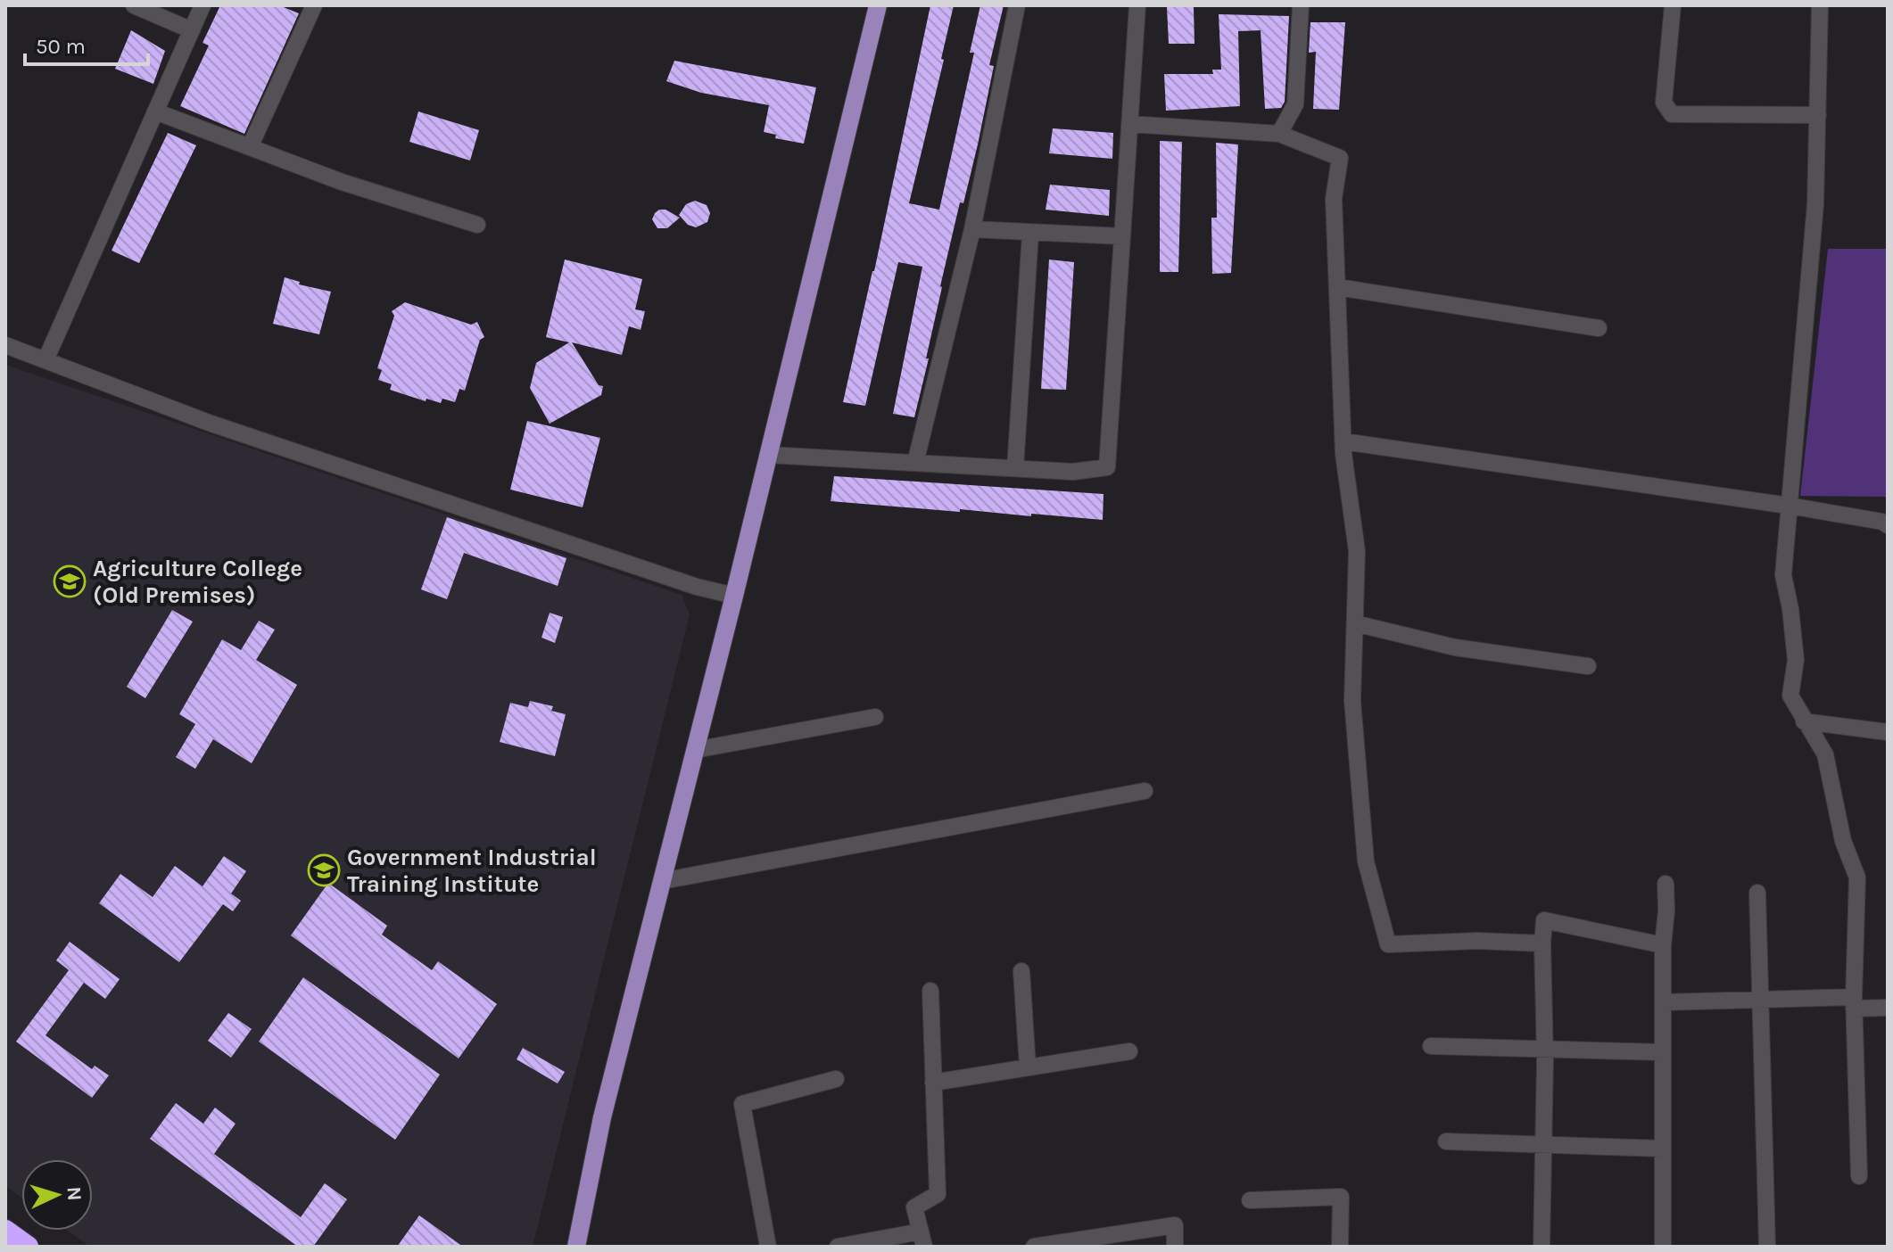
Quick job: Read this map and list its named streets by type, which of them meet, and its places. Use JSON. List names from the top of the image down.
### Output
{
  "places": {
    "school or university": ["Agriculture College (Old Premises)", "Government Industrial Training Institute"]
  },
  "scale_bar": "50 m",
  "north": "right"
}
